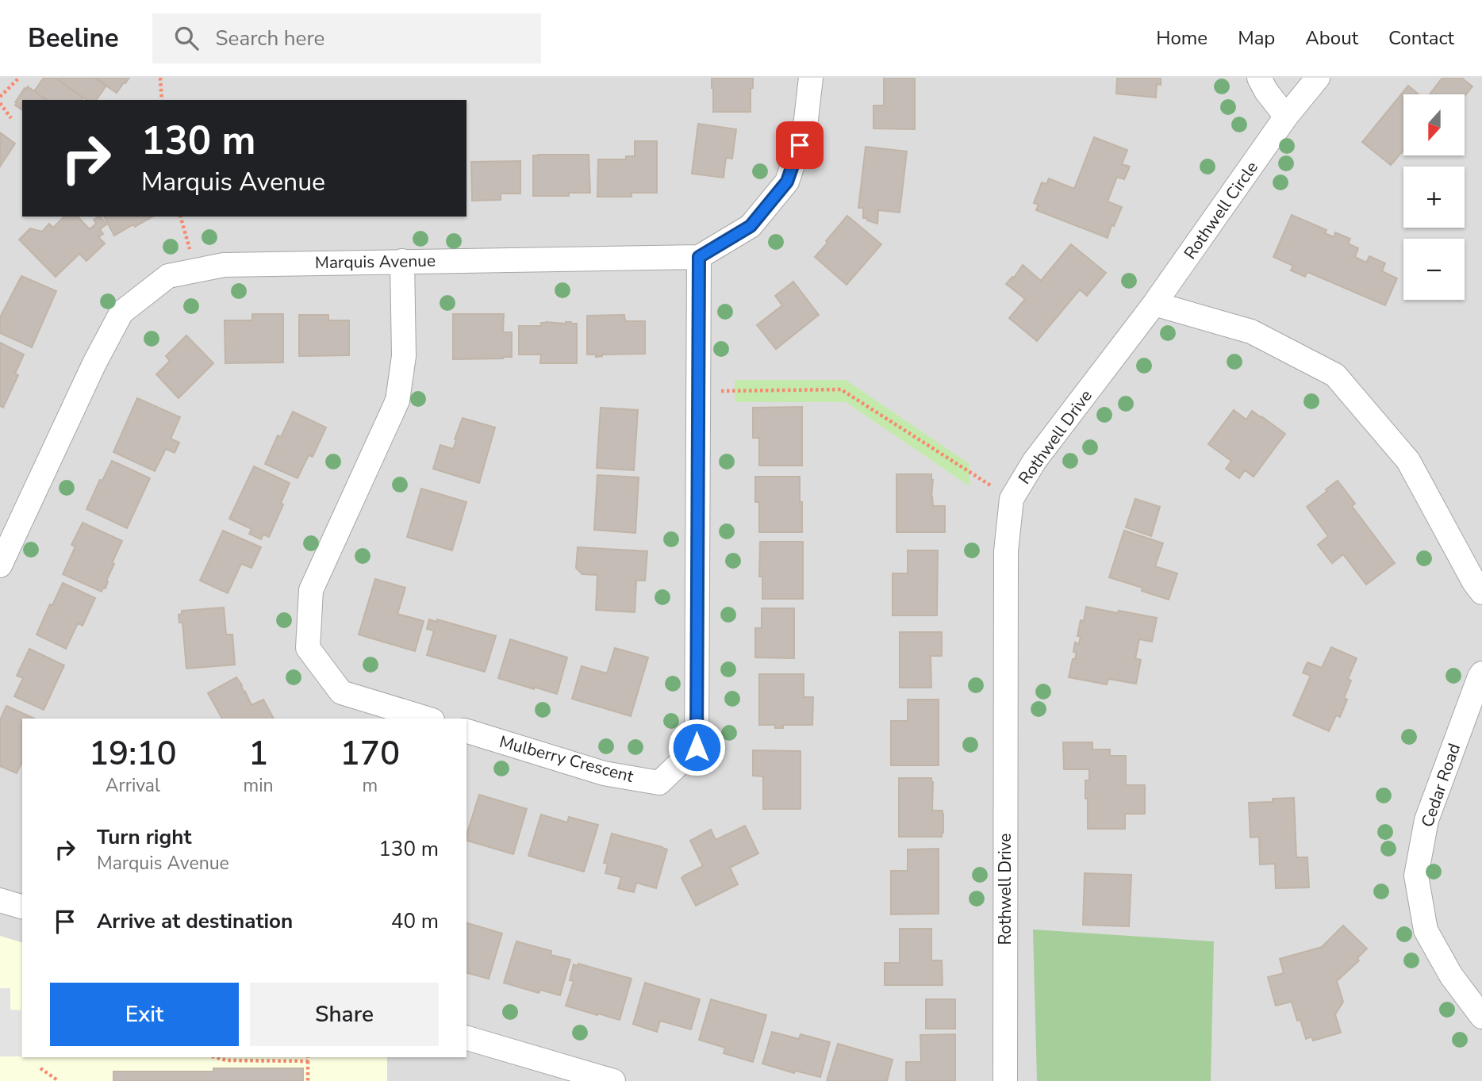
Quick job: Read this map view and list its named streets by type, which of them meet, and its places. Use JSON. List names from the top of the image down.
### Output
{
  "streets": {
    "street": [
      "Rothwell Circle",
      "Marquis Avenue",
      "Rothwell Drive",
      "Mulberry Crescent",
      "Cedar Road"
    ]
  },
  "crossings": [
    ["Rothwell Circle", "Rothwell Drive"],
    ["Marquis Avenue", "Mulberry Crescent"]
  ],
  "north": "bottom",
  "page": {
    "header": "Beeline",
    "search": "Search here",
    "nav": [
      "Home",
      "Map",
      "About",
      "Contact"
    ],
    "map_buttons": ["+", "−"],
    "turn": ["130 m", "Marquis Avenue"],
    "eta": [
      "19:10",
      "Arrival",
      "1",
      "min",
      "170",
      "m"
    ],
    "list": [
      {
        "name": "Turn right",
        "note": "Marquis Avenue",
        "value": "130 m"
      },
      {
        "name": "Arrive at destination",
        "value": "40 m"
      }
    ],
    "buttons": ["Exit", "Share"]
  }
}
